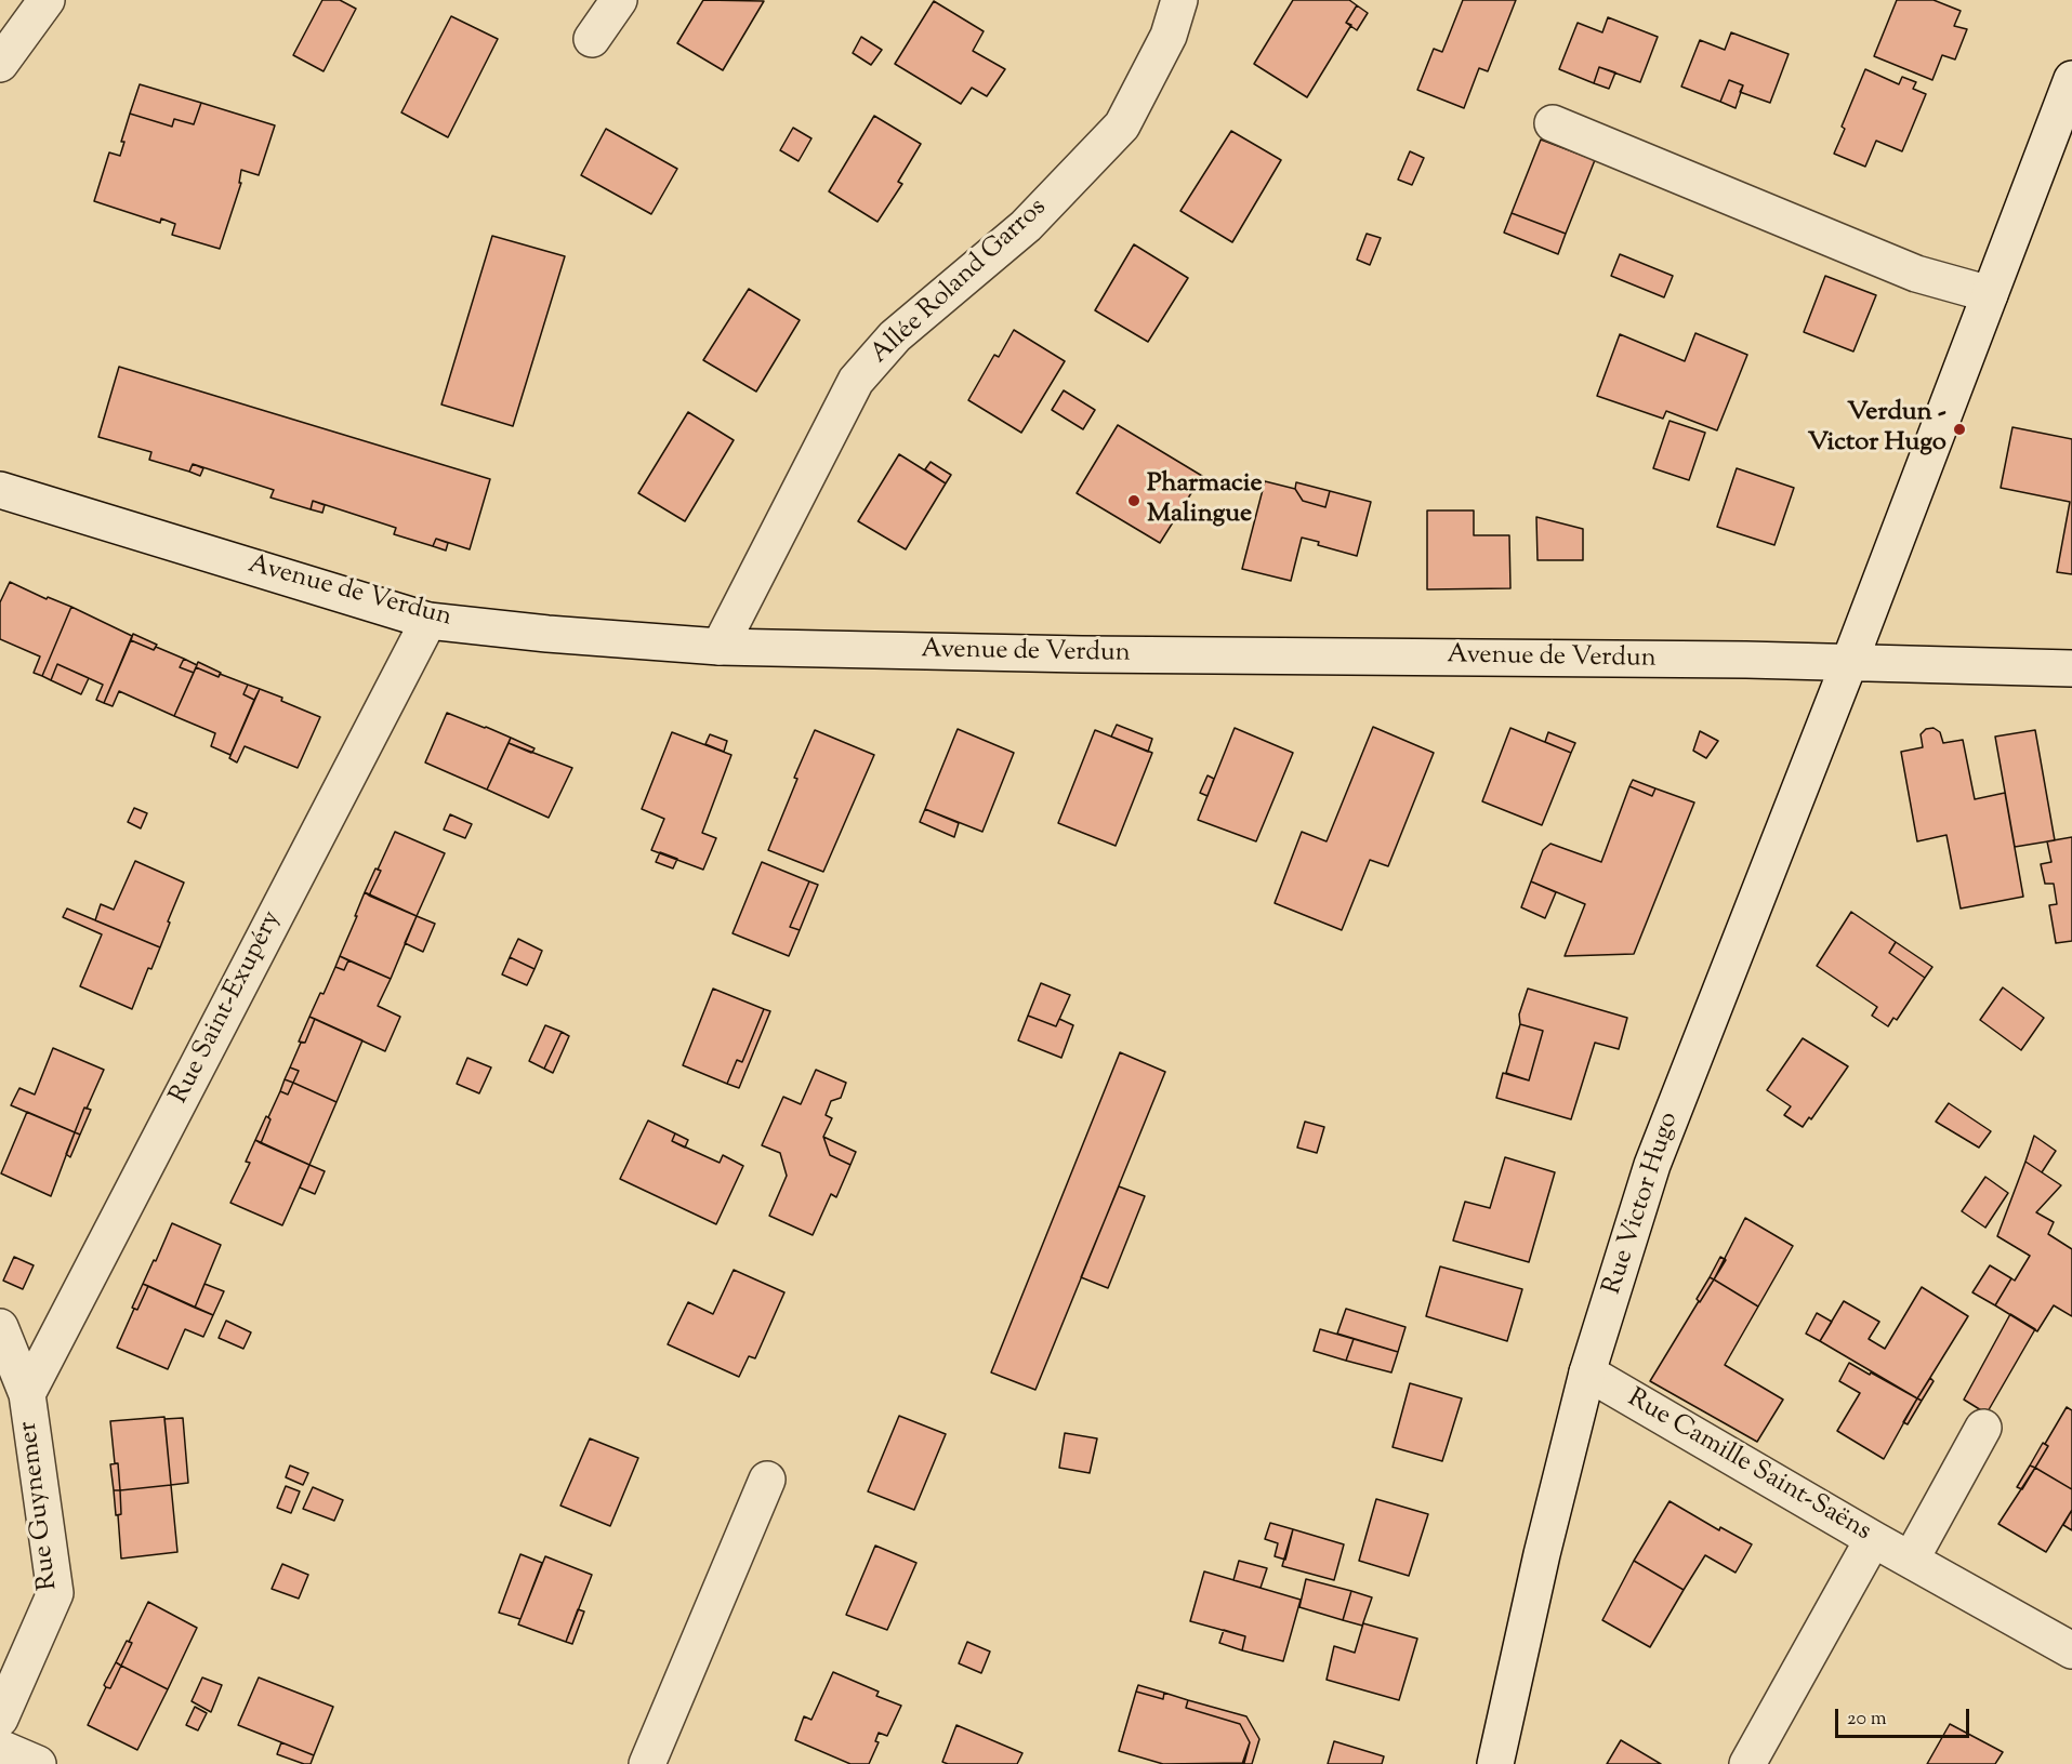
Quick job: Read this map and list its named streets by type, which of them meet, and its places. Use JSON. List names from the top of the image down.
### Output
{
  "streets": {
    "street": [
      "Allée Roland Garros",
      "Avenue de Verdun",
      "Rue Saint-Exupéry",
      "Rue Victor Hugo",
      "Rue Camille Saint-Saëns",
      "Rue Guynemer"
    ]
  },
  "crossings": [
    ["Allée Roland Garros", "Avenue de Verdun"],
    ["Avenue de Verdun", "Rue Saint-Exupéry"],
    ["Avenue de Verdun", "Rue Victor Hugo"],
    ["Rue Saint-Exupéry", "Rue Guynemer"],
    ["Rue Victor Hugo", "Rue Camille Saint-Saëns"]
  ],
  "places": ["Verdun - Victor Hugo", "Pharmacie Malingue"],
  "scale_bar": "20 m"
}
